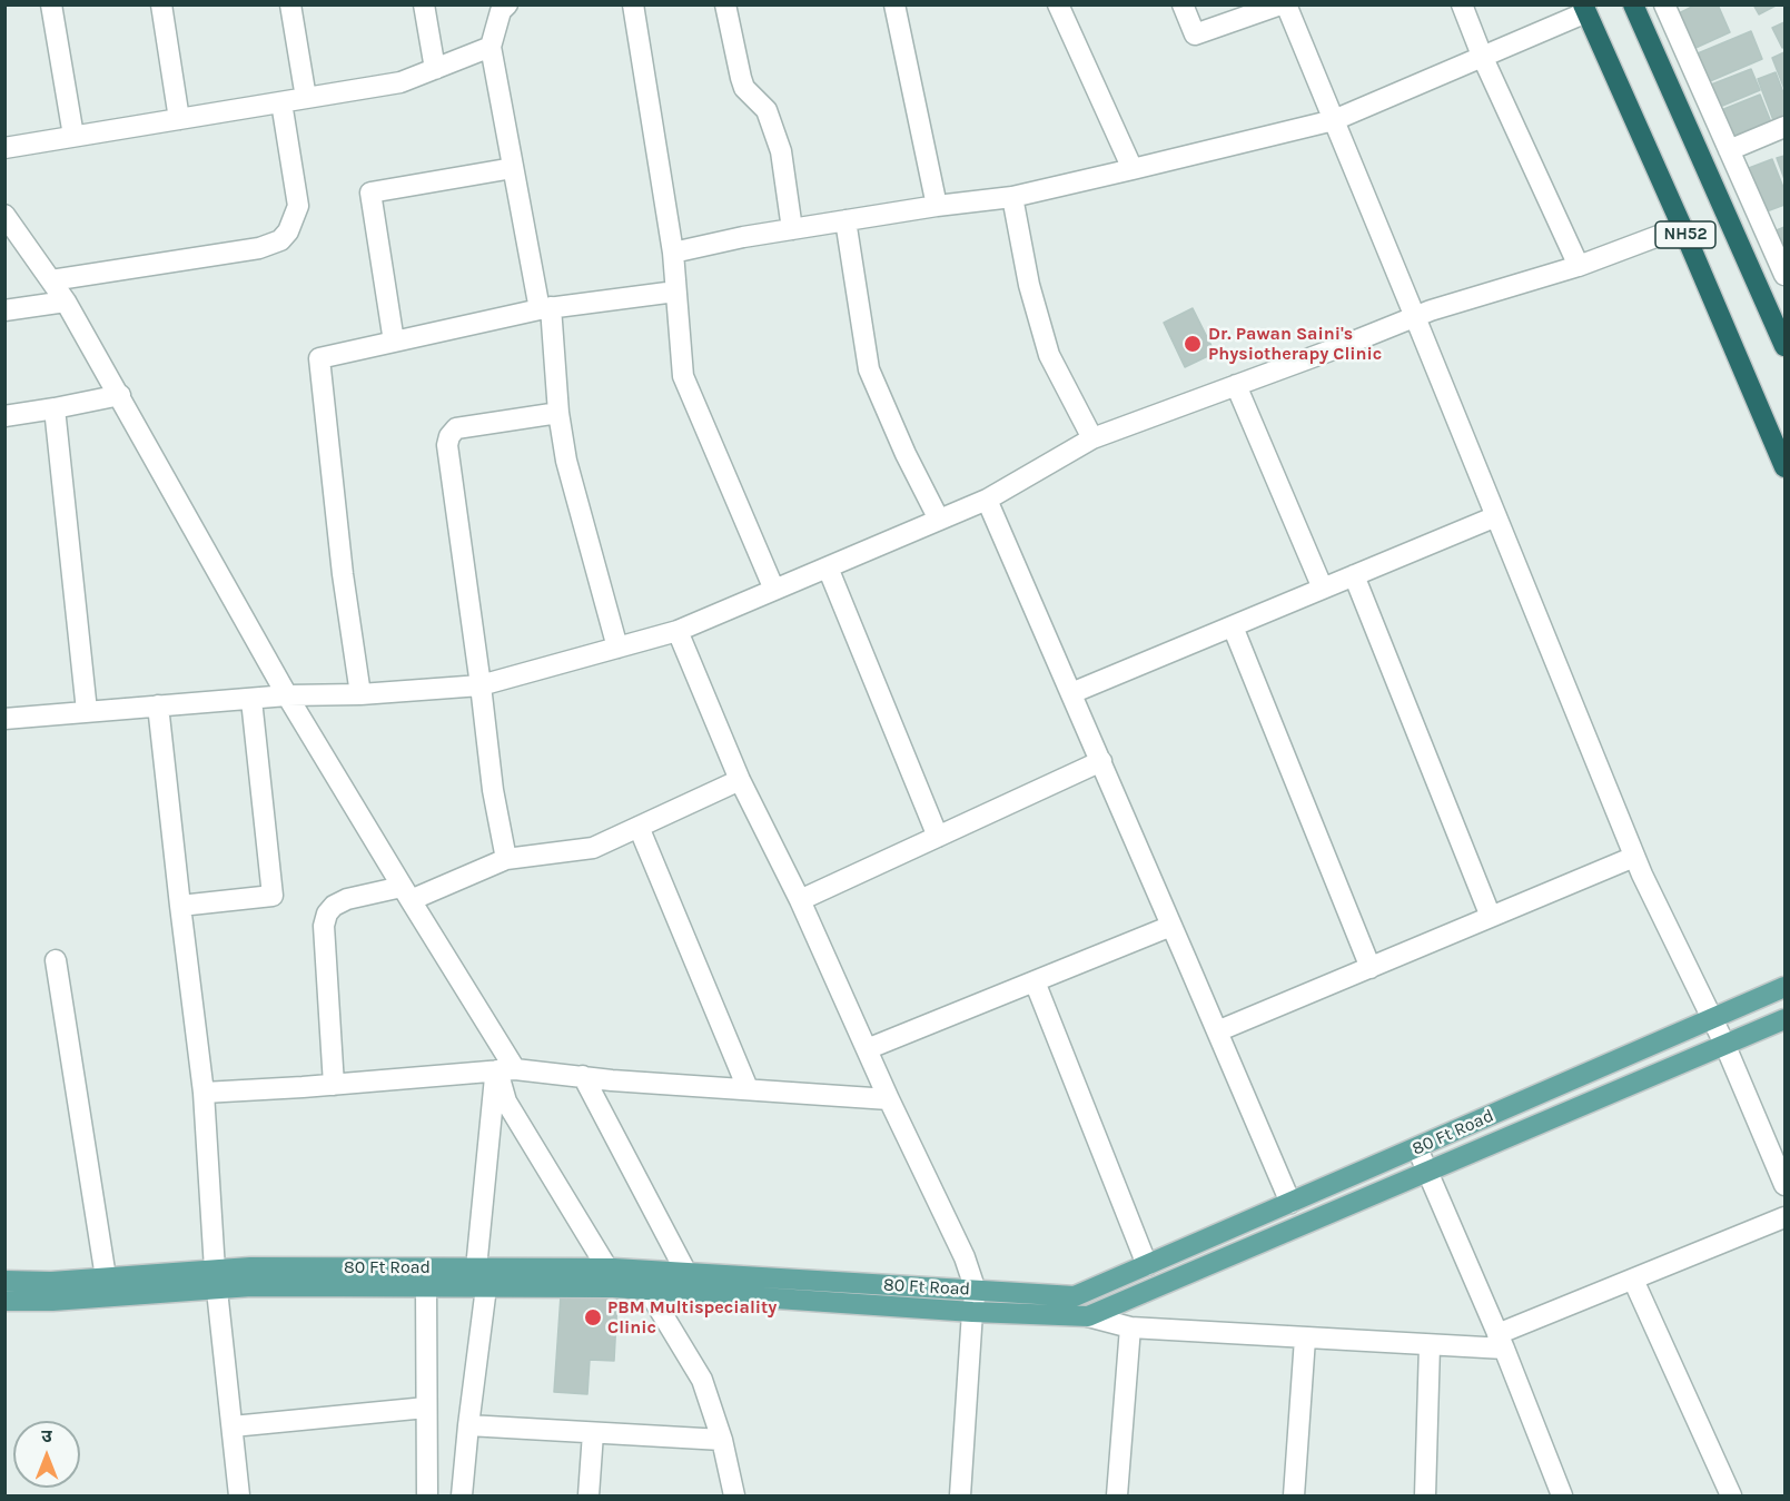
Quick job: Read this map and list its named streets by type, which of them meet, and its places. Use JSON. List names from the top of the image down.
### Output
{
  "streets": {
    "highway": ["NH52"],
    "main road": ["80 Ft Road"]
  },
  "places": ["Dr. Pawan Saini's Physiotherapy Clinic", "PBM Multispeciality Clinic"],
  "north": "top"
}
